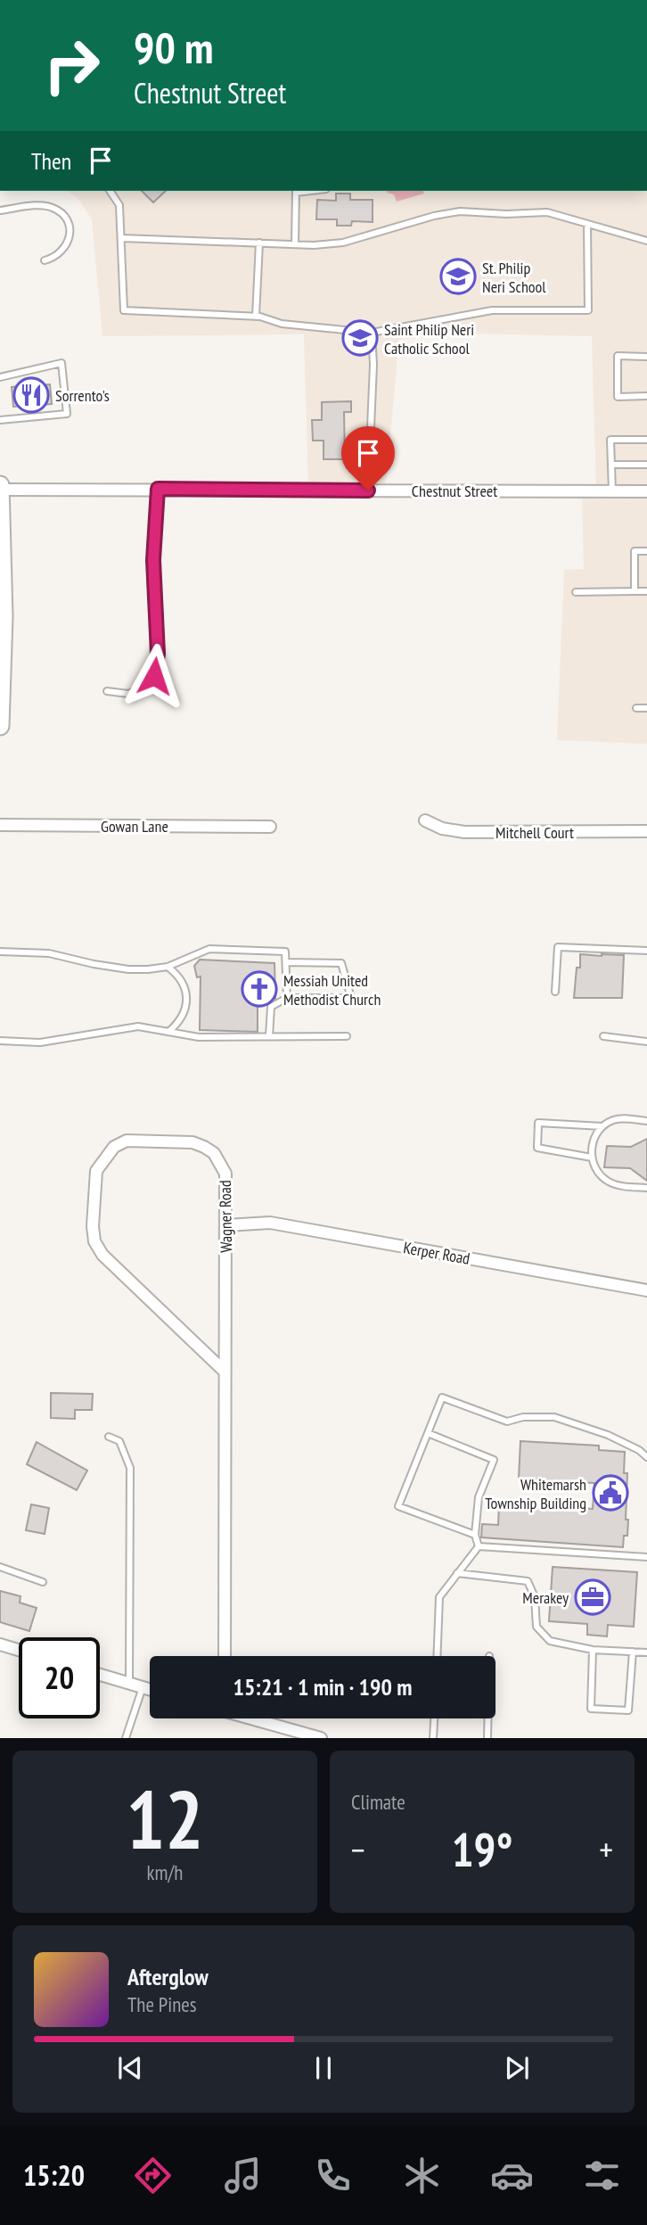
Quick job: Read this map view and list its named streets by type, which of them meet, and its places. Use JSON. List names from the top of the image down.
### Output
{
  "streets": {
    "street": [
      "Chestnut Street",
      "Gowan Lane",
      "Mitchell Court",
      "Wagner Road",
      "Kerper Road"
    ]
  },
  "crossings": [
    ["Wagner Road", "Kerper Road"]
  ],
  "places": {
    "school or university": ["St. Philip Neri School", "Saint Philip Neri Catholic School"],
    "restaurant": ["Sorrento's"],
    "church": ["Messiah United Methodist Church"],
    "public building": ["Whitemarsh Township Building"],
    "office": ["Merakey"]
  },
  "page": {
    "turn": ["90 m", "Chestnut Street"],
    "then": "Then",
    "limit": "20",
    "trip": "15:21 · 1 min · 190 m",
    "tile": [
      ["12", "km/h"],
      "Climate"
    ],
    "heat": ["−", "19°", "+"],
    "song": ["Afterglow", "The Pines"],
    "tabs": "15:20"
  }
}
